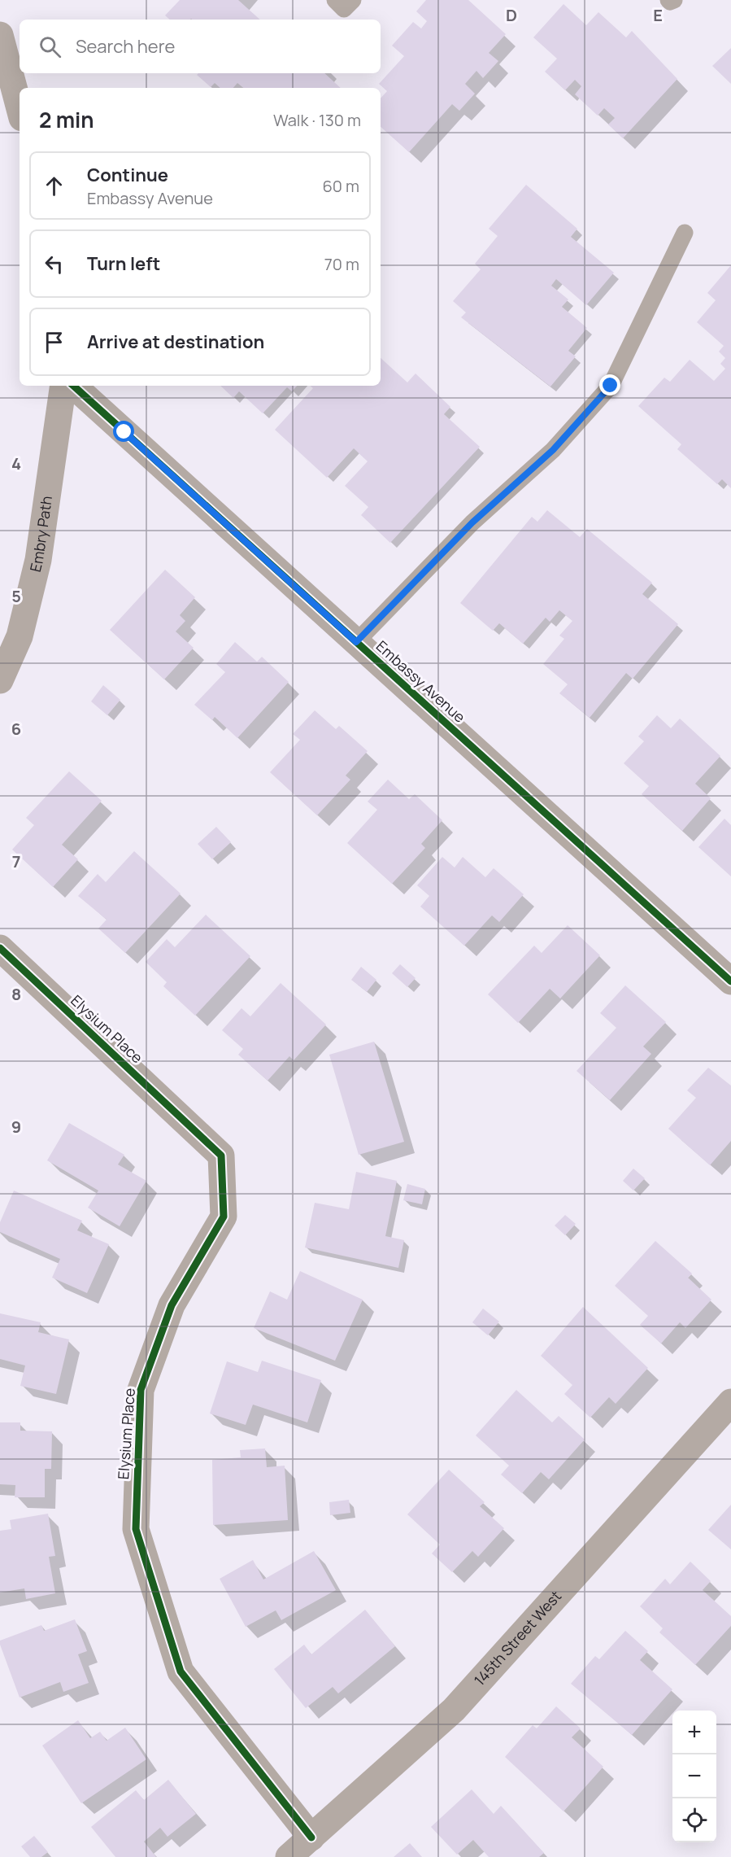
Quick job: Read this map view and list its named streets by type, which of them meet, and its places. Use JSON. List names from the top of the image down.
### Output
{
  "streets": {
    "street": [
      "Embry Path",
      "Embassy Avenue",
      "Elysium Place",
      "145th Street West"
    ]
  },
  "crossings": [
    ["Elysium Place", "145th Street West"]
  ],
  "page": {
    "search": "Search here",
    "heading": ["2 min", "Walk · 130 m"],
    "list": [
      ["Continue", "Embassy Avenue", "60 m"],
      ["Turn left", "70 m"],
      "Arrive at destination"
    ],
    "map_buttons": ["+", "−"]
  },
  "grid": {
    "columns": ["D", "E"],
    "rows": [
      "4",
      "5",
      "6",
      "7",
      "8",
      "9"
    ]
  }
}
